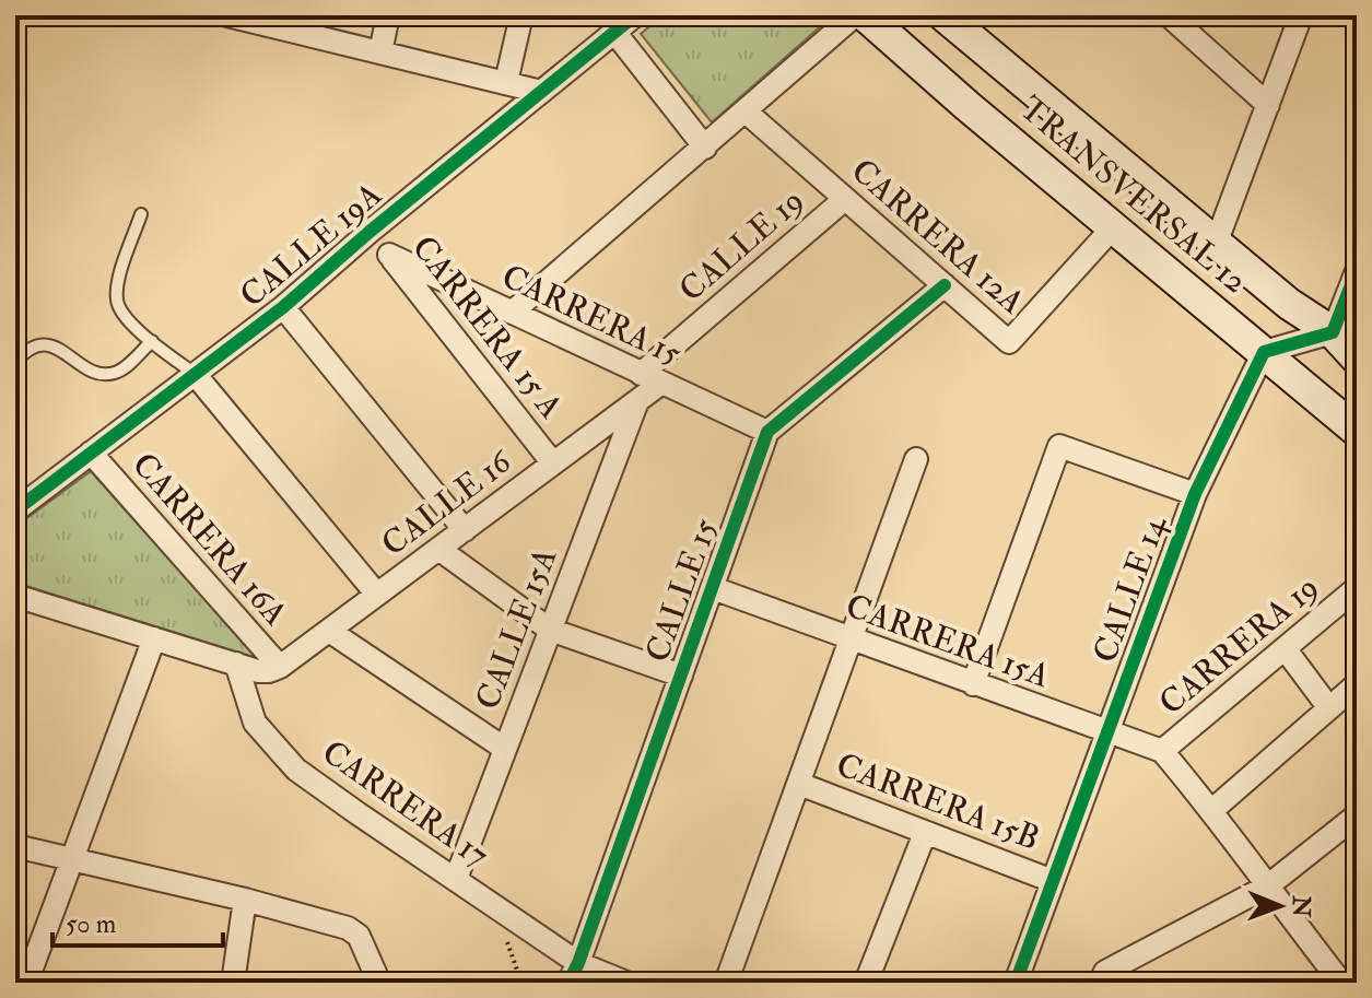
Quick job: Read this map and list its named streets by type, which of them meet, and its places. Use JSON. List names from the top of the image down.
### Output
{
  "streets": {
    "main road": ["TRANSVERSAL 12"],
    "street": [
      "CARRERA 12A",
      "CALLE 19A",
      "CALLE 19",
      "CARRERA 15",
      "CARRERA 15 A",
      "CALLE 16",
      "CARRERA 16A",
      "CALLE 14",
      "CALLE 15",
      "CALLE 15A",
      "CARRERA 15A",
      "CARRERA 19",
      "CARRERA 15B",
      "CARRERA 17"
    ]
  },
  "crossings": [
    ["TRANSVERSAL 12", "CARRERA 12A"],
    ["TRANSVERSAL 12", "CALLE 14"],
    ["CARRERA 12A", "CALLE 19"],
    ["CALLE 19A", "CARRERA 15 A"],
    ["CALLE 19A", "CARRERA 16A"],
    ["CALLE 19", "CARRERA 15"],
    ["CALLE 19", "CALLE 16"],
    ["CARRERA 15", "CARRERA 15 A"],
    ["CARRERA 15", "CALLE 16"],
    ["CARRERA 15", "CALLE 15"],
    ["CARRERA 15 A", "CALLE 16"],
    ["CALLE 16", "CARRERA 16A"],
    ["CALLE 16", "CALLE 15A"],
    ["CALLE 14", "CARRERA 15A"],
    ["CALLE 14", "CARRERA 15B"],
    ["CALLE 15", "CARRERA 15A"],
    ["CALLE 15", "CARRERA 17"],
    ["CALLE 15A", "CARRERA 17"],
    ["CARRERA 15A", "CARRERA 19"]
  ],
  "scale_bar": "50 m",
  "north": "right"
}
